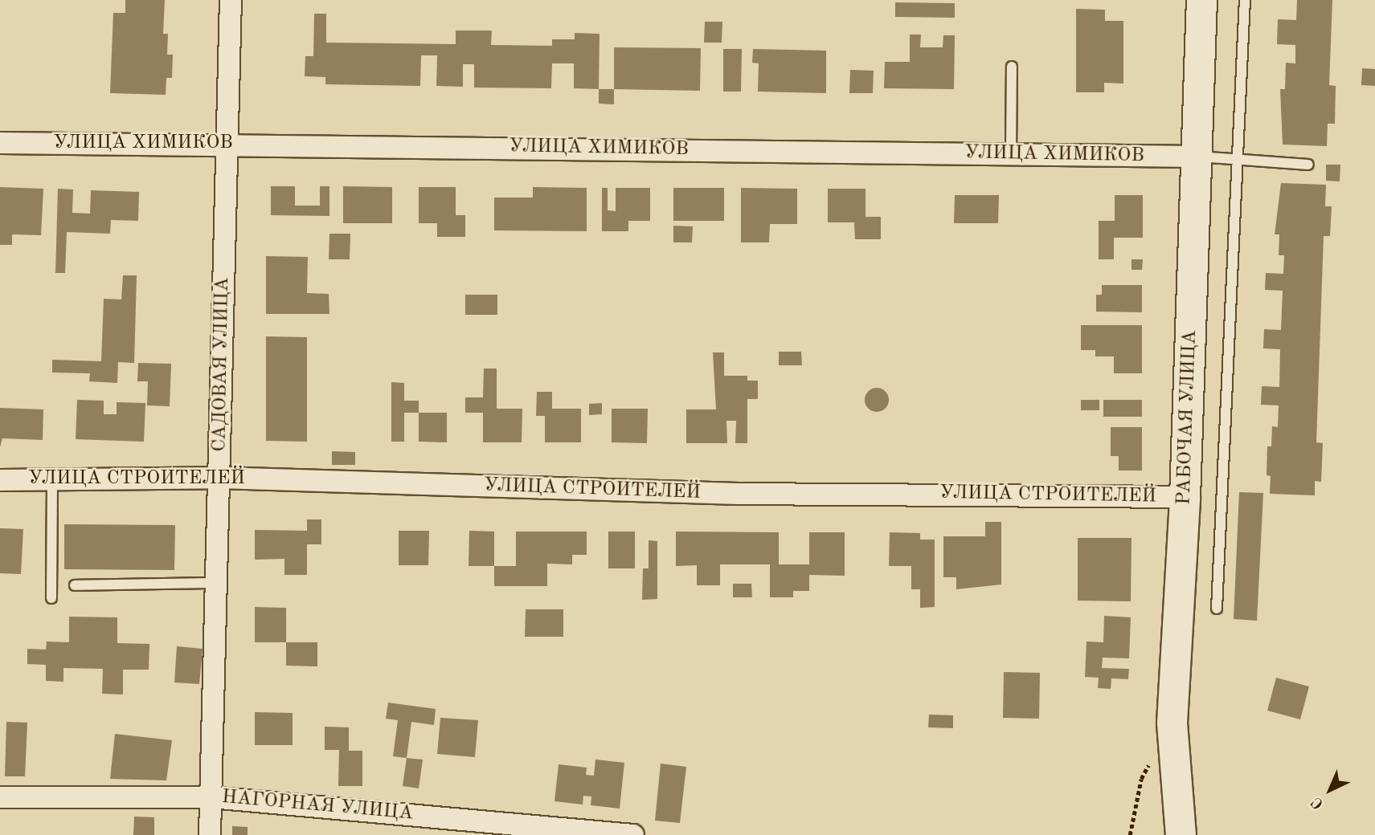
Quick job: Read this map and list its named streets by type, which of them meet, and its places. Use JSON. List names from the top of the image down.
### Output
{
  "streets": {
    "main road": ["РАБОЧАЯ УЛИЦА"],
    "street": [
      "УЛИЦА ХИМИКОВ",
      "САДОВАЯ УЛИЦА",
      "УЛИЦА СТРОИТЕЛЕЙ",
      "НАГОРНАЯ УЛИЦА"
    ]
  },
  "crossings": [
    ["УЛИЦА ХИМИКОВ", "САДОВАЯ УЛИЦА"],
    ["УЛИЦА ХИМИКОВ", "РАБОЧАЯ УЛИЦА"],
    ["САДОВАЯ УЛИЦА", "УЛИЦА СТРОИТЕЛЕЙ"],
    ["САДОВАЯ УЛИЦА", "НАГОРНАЯ УЛИЦА"],
    ["РАБОЧАЯ УЛИЦА", "УЛИЦА СТРОИТЕЛЕЙ"]
  ],
  "north": "bottom left"
}
